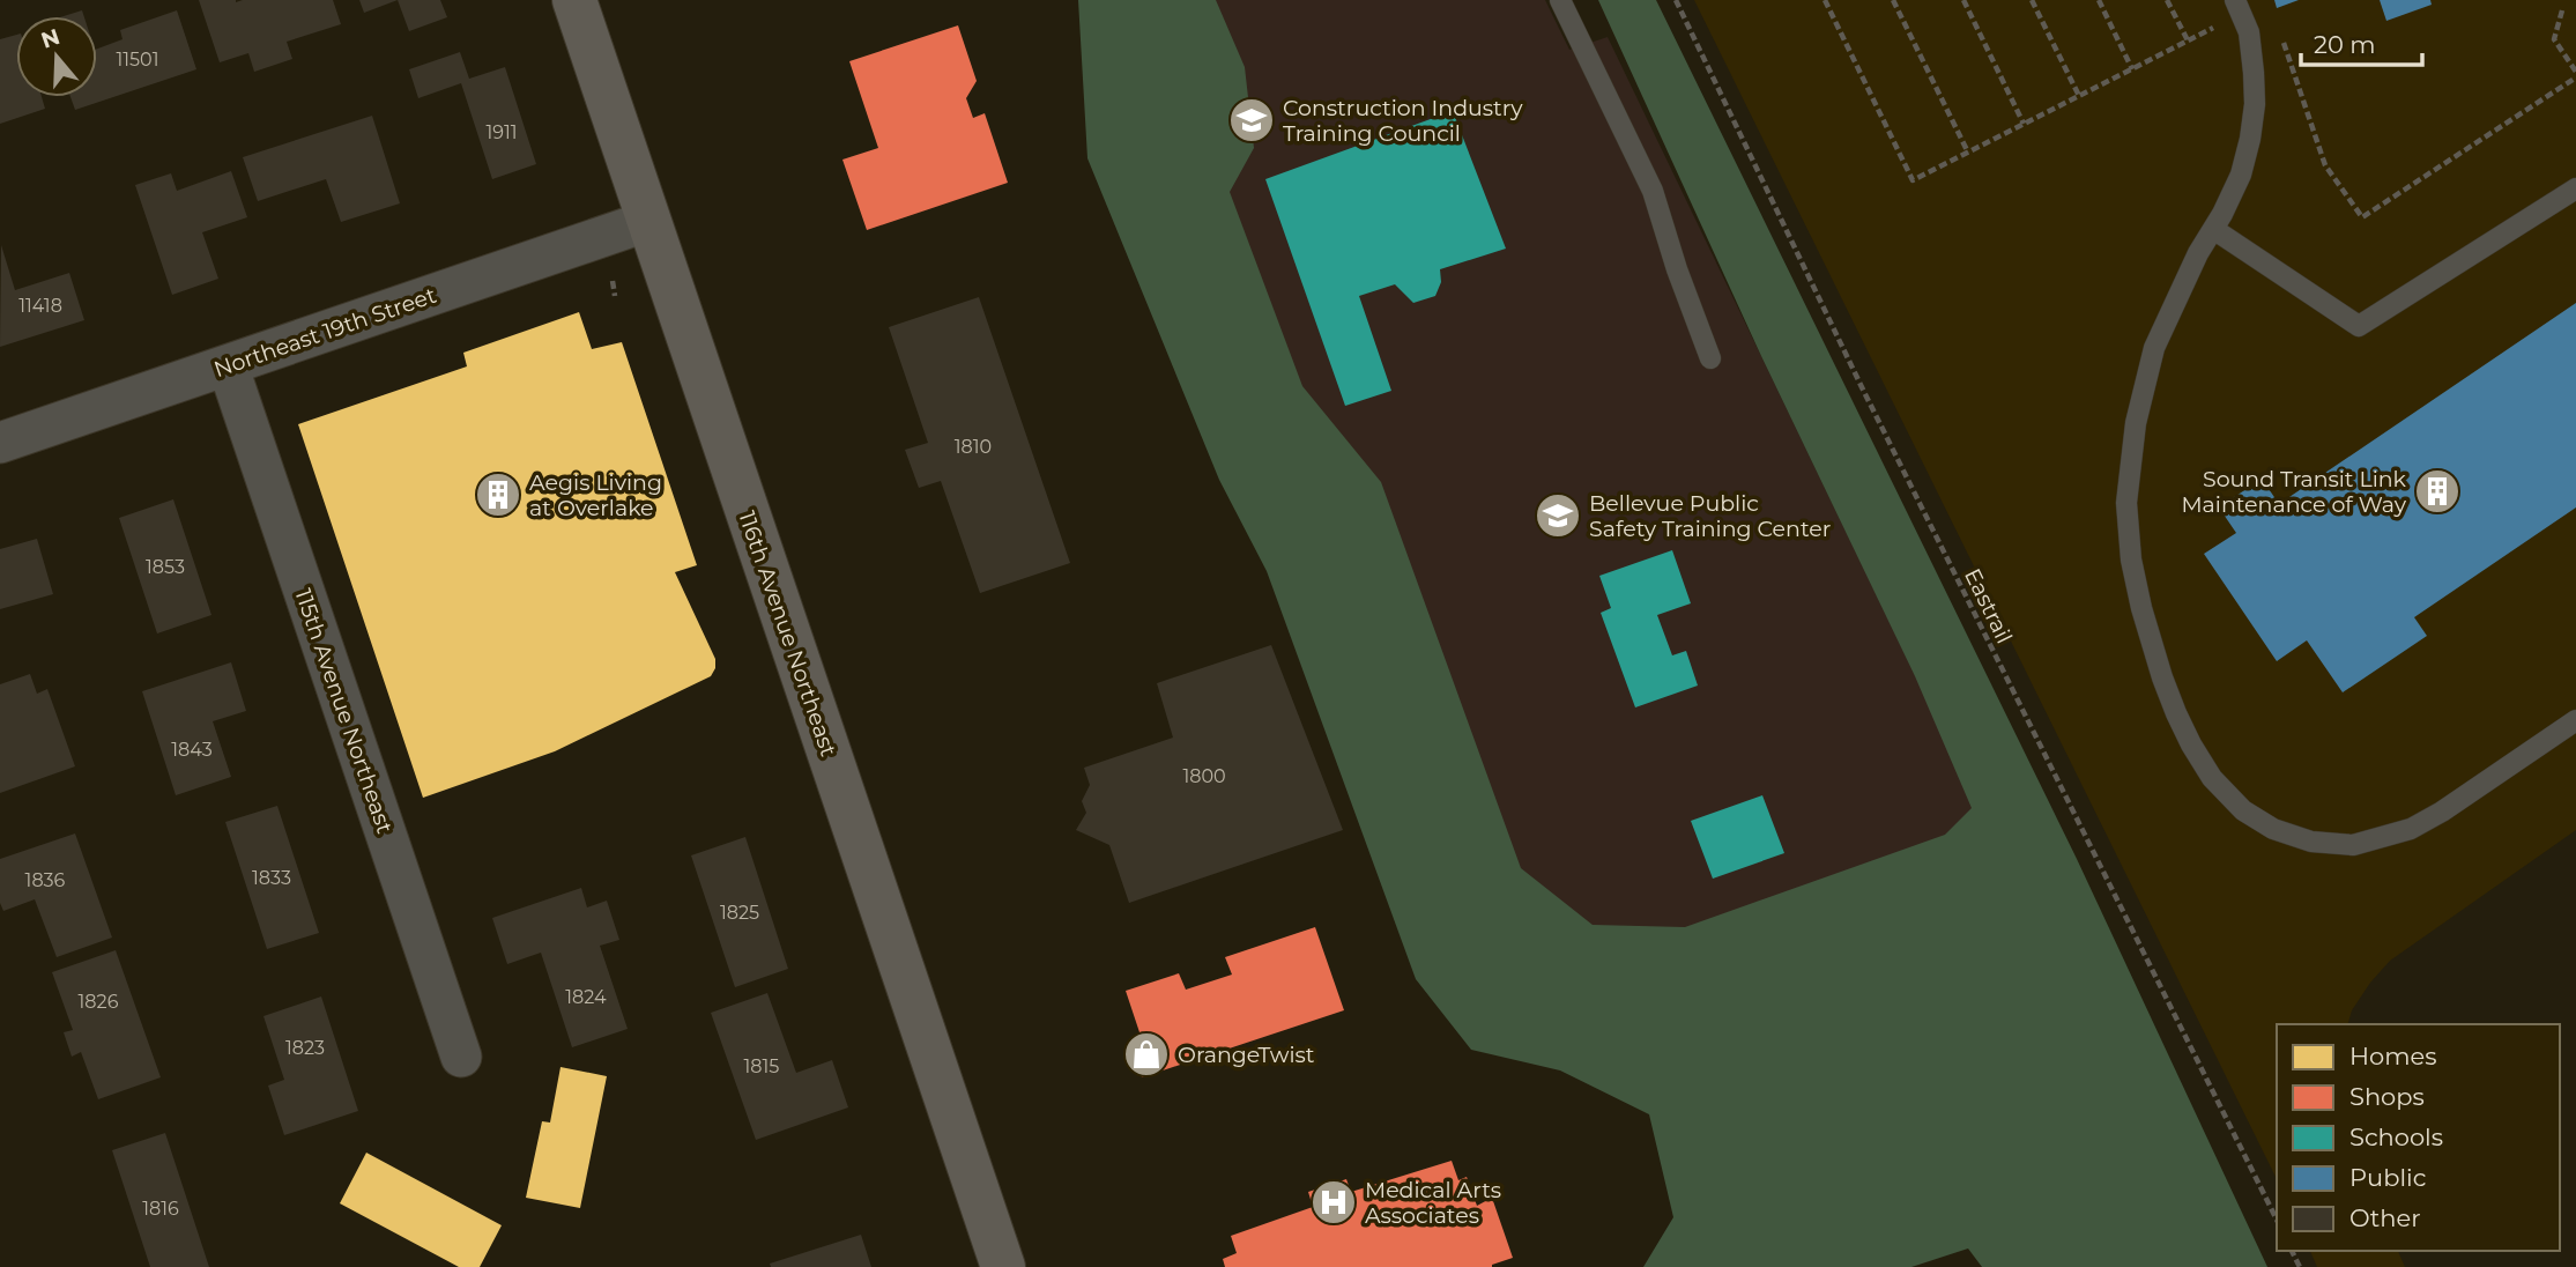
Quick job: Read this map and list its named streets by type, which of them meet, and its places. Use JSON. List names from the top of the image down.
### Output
{
  "streets": {
    "main road": ["116th Avenue Northeast"],
    "street": ["Northeast 19th Street", "115th Avenue Northeast"],
    "path": ["Eastrail"]
  },
  "crossings": [
    ["Northeast 19th Street", "116th Avenue Northeast"],
    ["Northeast 19th Street", "115th Avenue Northeast"]
  ],
  "places": {
    "school or university": ["Construction Industry Training Council", "Bellevue Public Safety Training Center"],
    "building": ["Sound Transit Link Maintenance of Way", "Aegis Living at Overlake"],
    "shop": ["OrangeTwist"],
    "hospital": ["Medical Arts Associates"]
  },
  "house_numbers": [
    "11501",
    "1911",
    "11418",
    "1810",
    "1853",
    "1843",
    "1800",
    "1833",
    "1836",
    "1825",
    "1824",
    "1826",
    "1823",
    "1815",
    "1816"
  ],
  "legend": [
    "Homes",
    "Shops",
    "Schools",
    "Public",
    "Other"
  ],
  "scale_bar": "20 m",
  "north": "top"
}
